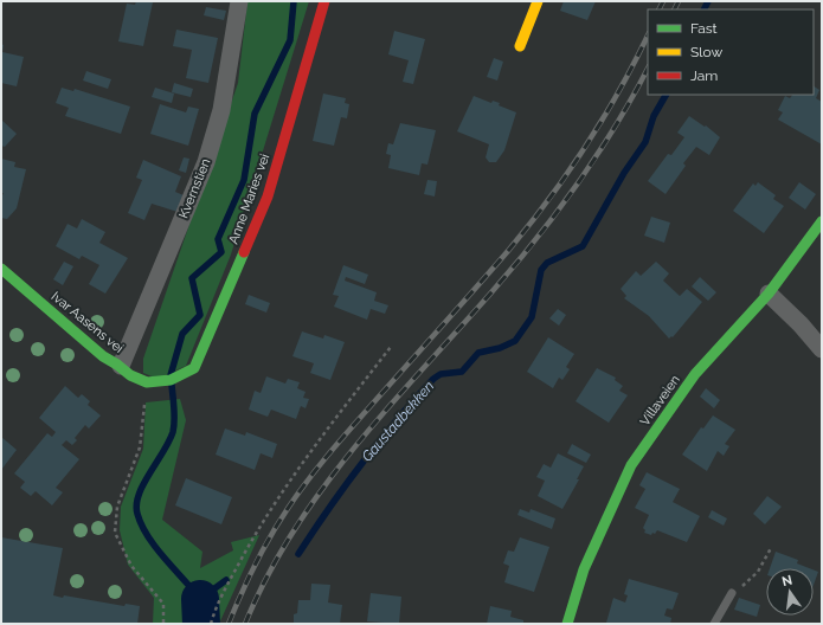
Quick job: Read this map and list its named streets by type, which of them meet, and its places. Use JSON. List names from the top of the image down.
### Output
{
  "streets": {
    "street": [
      "Kvernstien",
      "Anne Maries vei",
      "Ivar Aasens vei",
      "Villaveien"
    ]
  },
  "crossings": [
    ["Kvernstien", "Ivar Aasens vei"],
    ["Anne Maries vei", "Ivar Aasens vei"]
  ],
  "water": ["Gaustadbekken"],
  "legend": ["Fast", "Slow", "Jam"],
  "north": "top"
}
